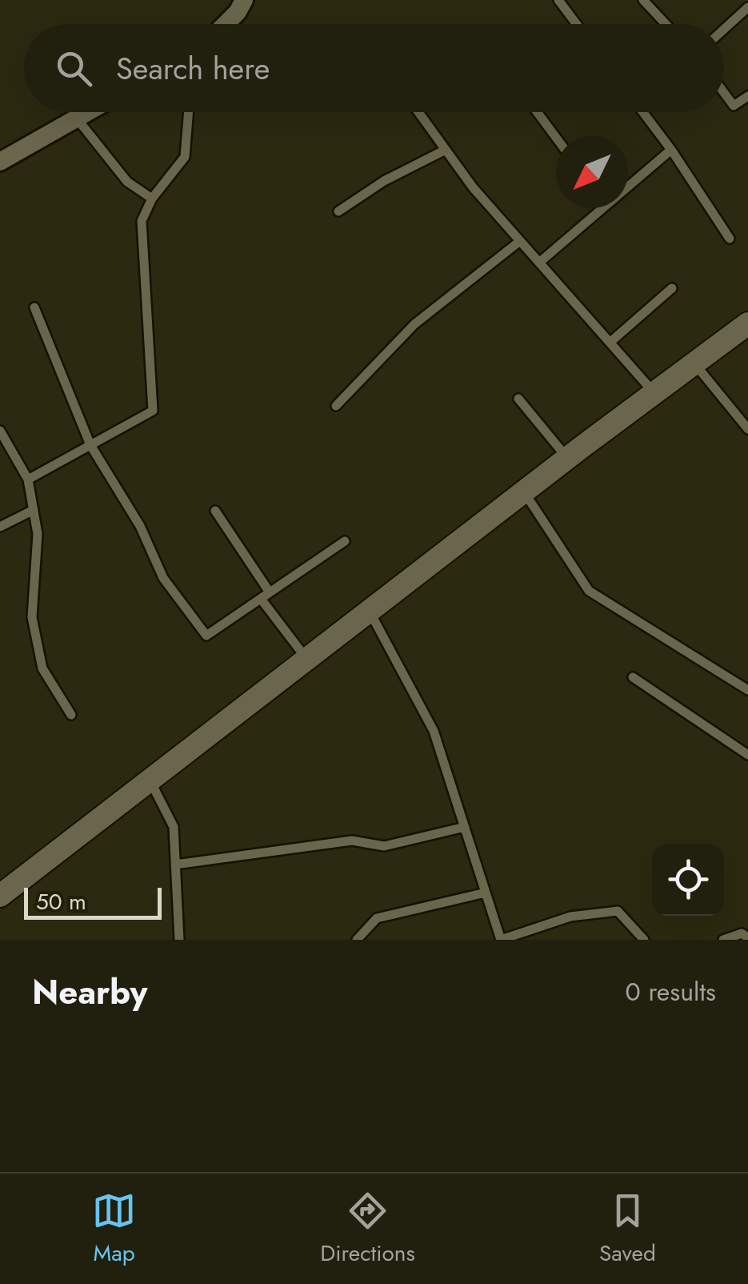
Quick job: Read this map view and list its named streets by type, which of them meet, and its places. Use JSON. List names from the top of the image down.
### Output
{
  "scale_bar": "50 m",
  "north": "bottom left",
  "page": {
    "search": "Search here",
    "scale": "50 m",
    "heading": ["Nearby", "0 results"],
    "nav": ["Map", "Directions", "Saved"]
  }
}
